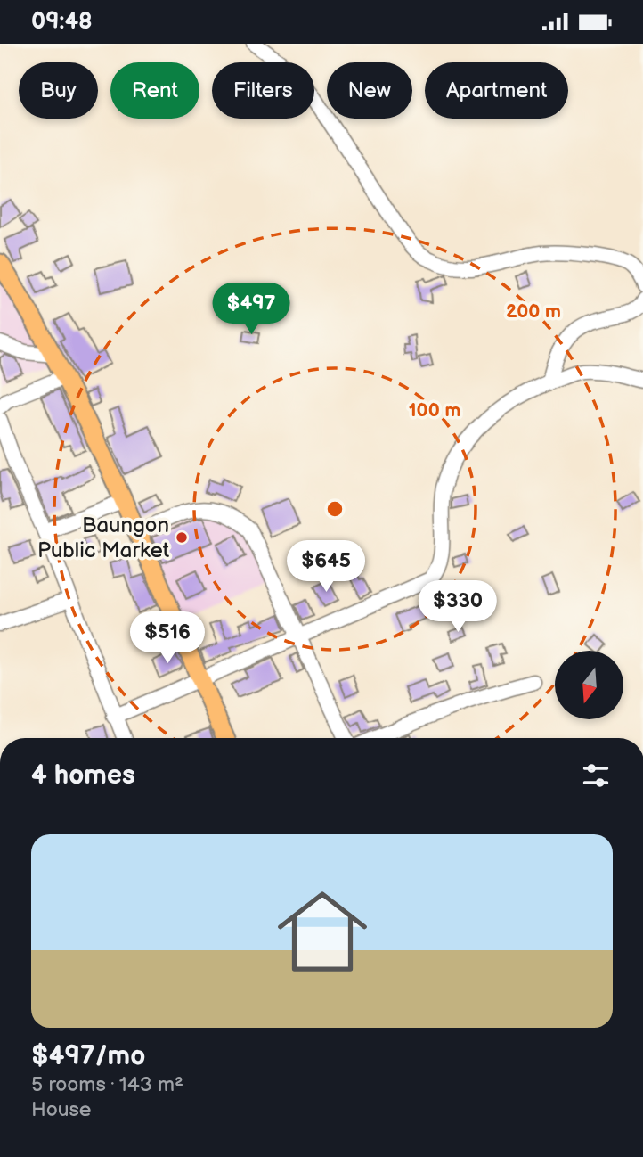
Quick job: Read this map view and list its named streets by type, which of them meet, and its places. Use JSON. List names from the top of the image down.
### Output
{
  "places": ["Baungon Public Market"],
  "north": "bottom",
  "page": {
    "status": "09:48",
    "chip": [
      "Buy",
      "Rent",
      "Filters",
      "New",
      "Apartment"
    ],
    "price": [
      "$497",
      "$645",
      "$330",
      "$516"
    ],
    "heading": "4 homes",
    "list": [
      {
        "name": "$497/mo",
        "note": "5 rooms · 143 m² · House"
      }
    ]
  },
  "rings": ["200 m", "100 m"]
}
